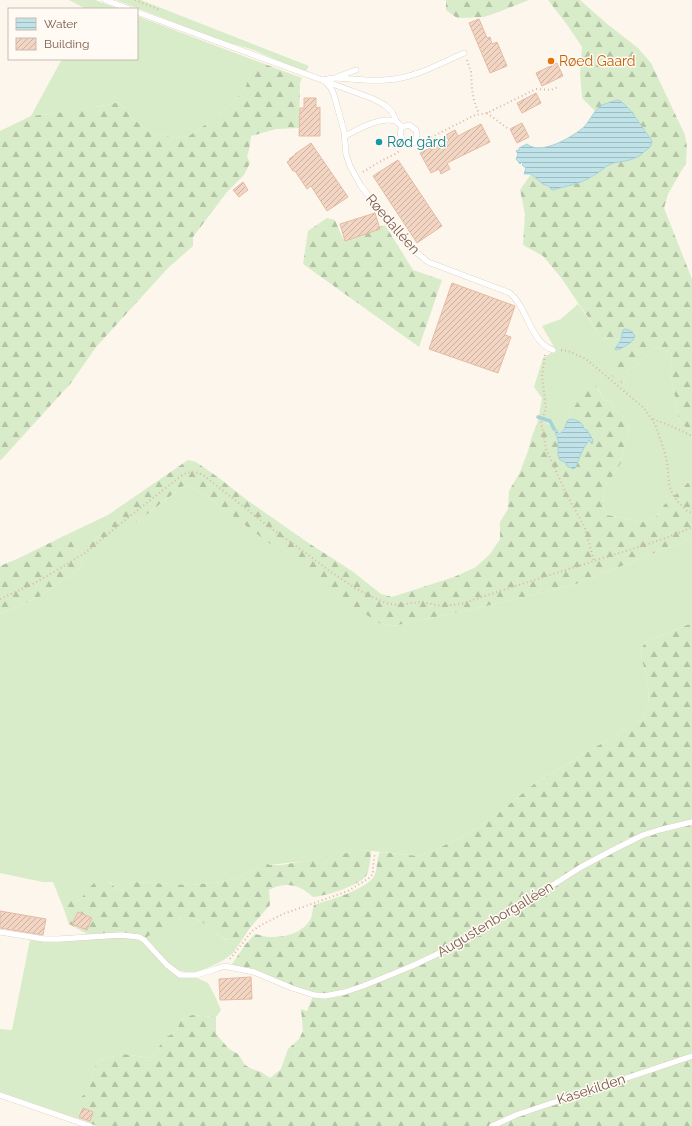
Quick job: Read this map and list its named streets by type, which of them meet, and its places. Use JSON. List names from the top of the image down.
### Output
{
  "streets": {
    "lane": ["Røedalléen", "Augustenborgalléen", "Kasekilden"]
  },
  "places": ["Røed Gaard", "Rød gård"],
  "legend": ["Water", "Building"]
}
